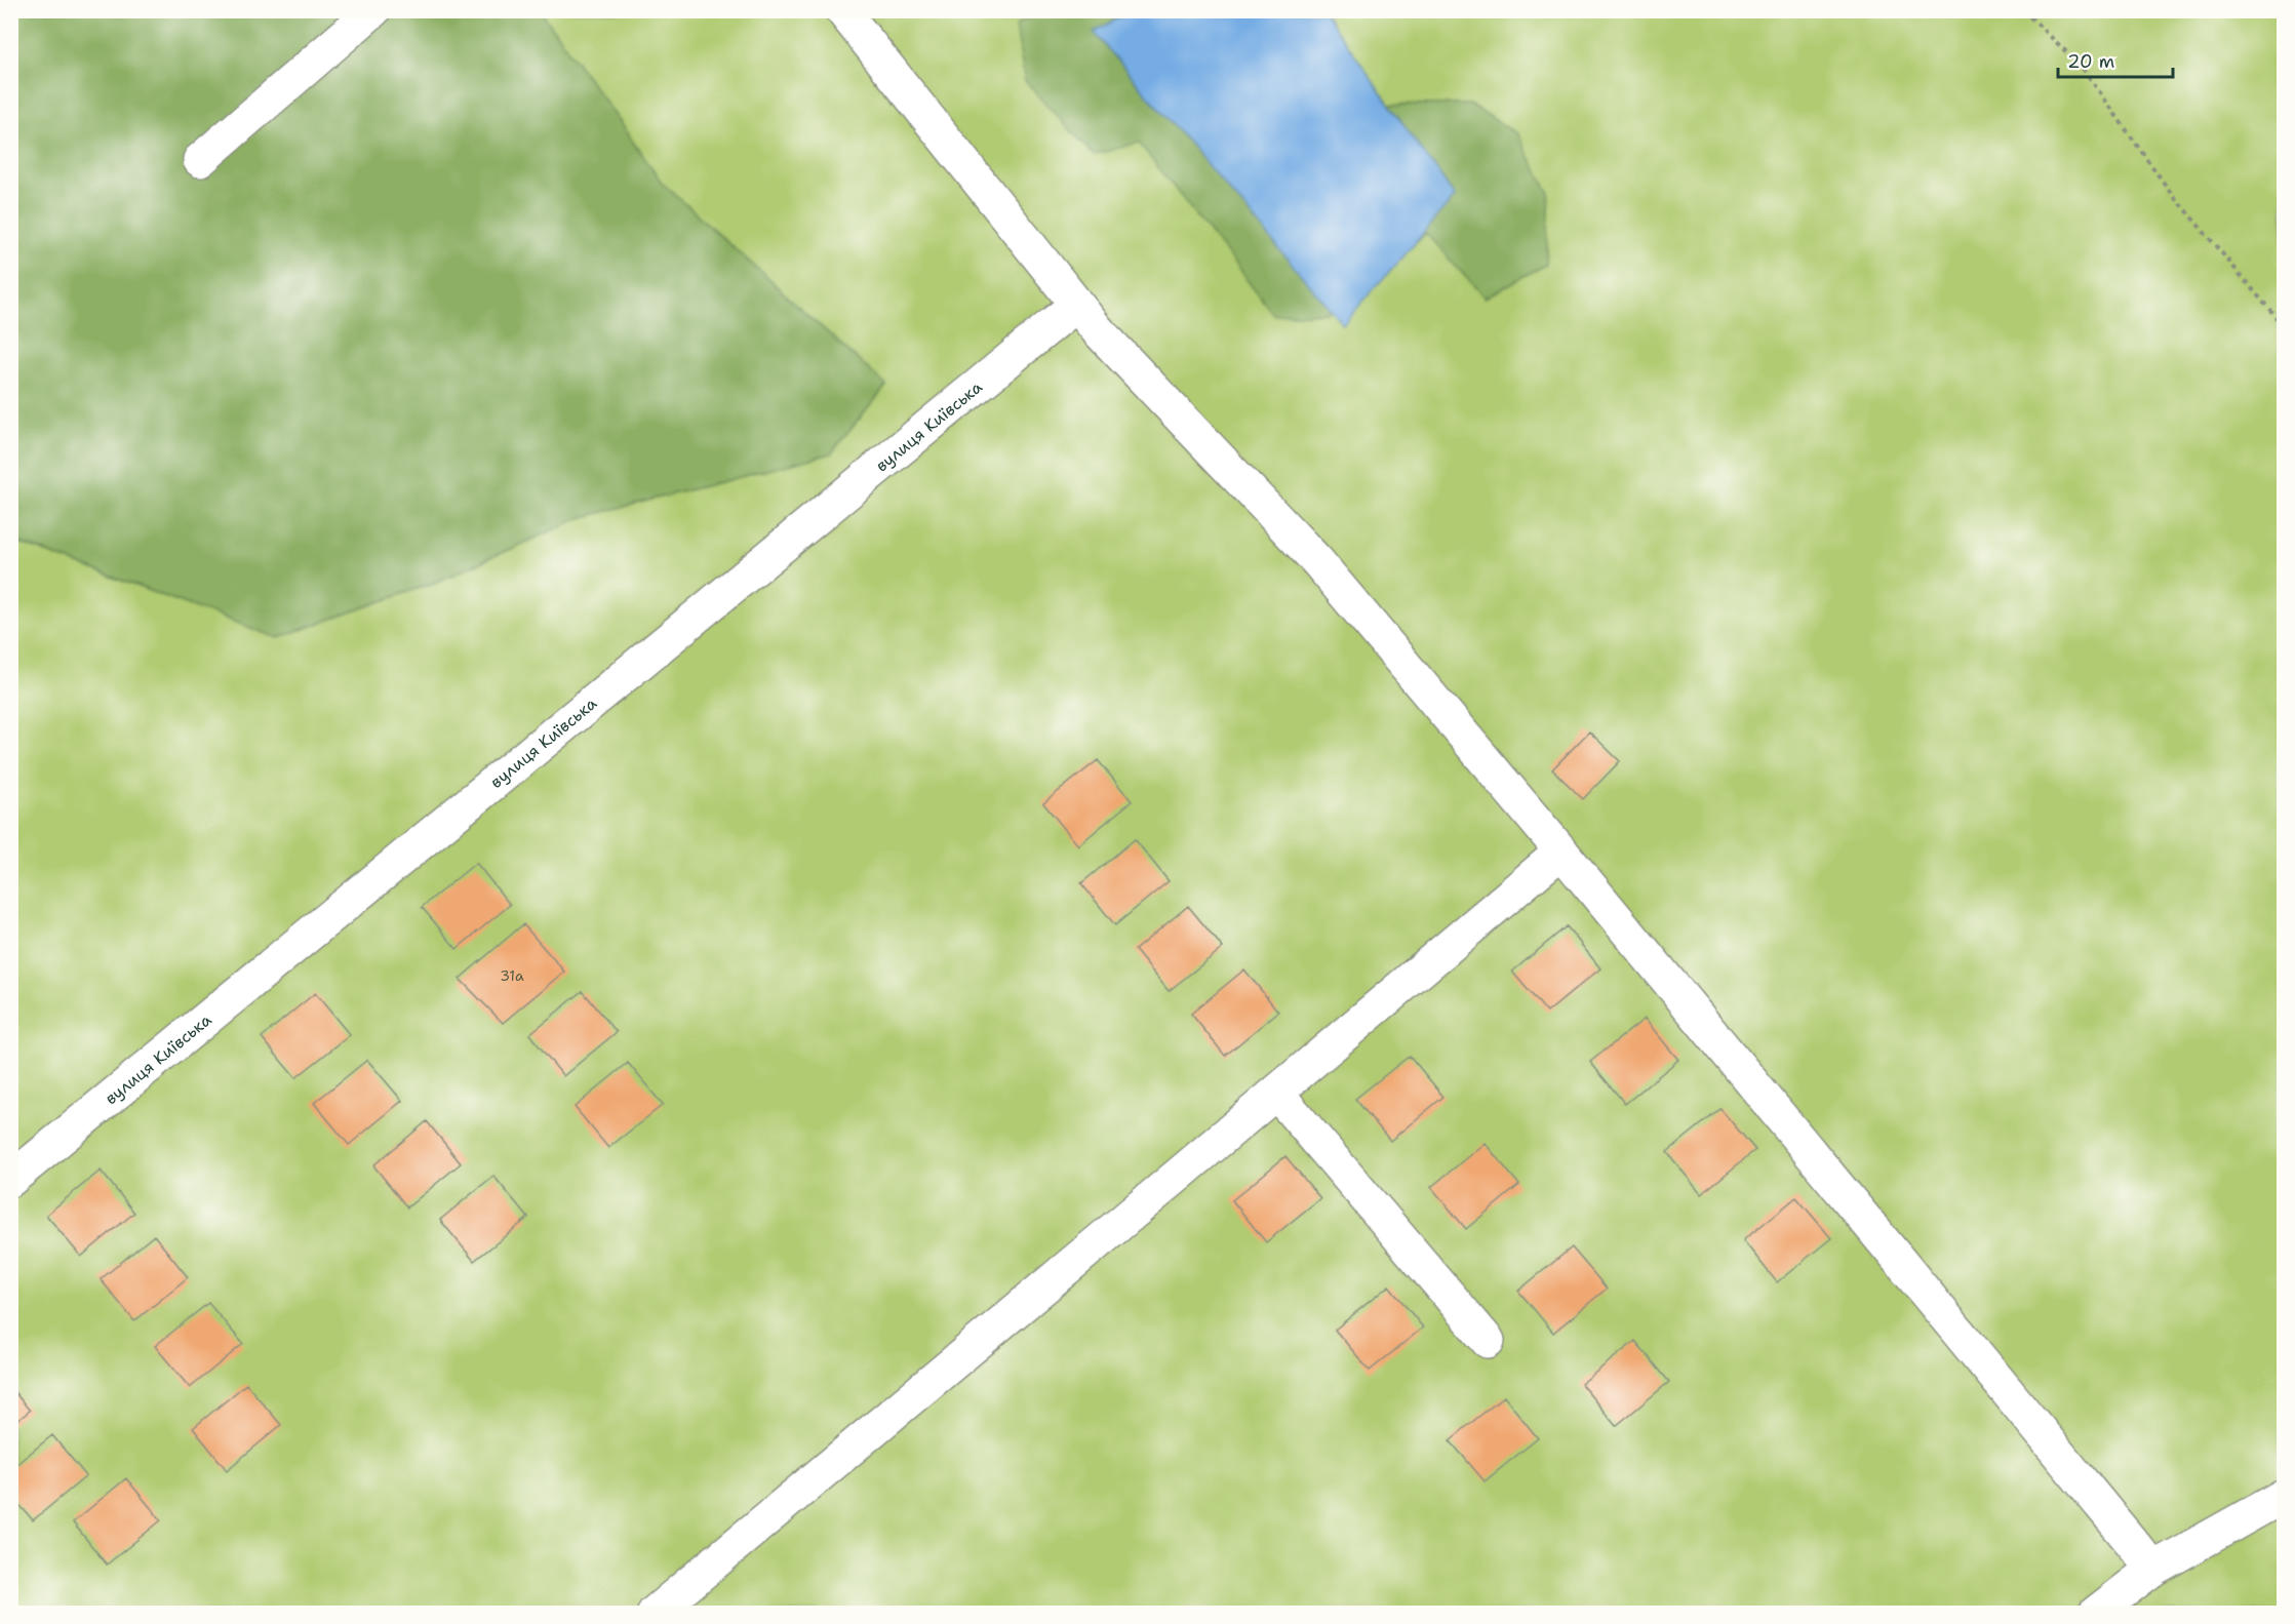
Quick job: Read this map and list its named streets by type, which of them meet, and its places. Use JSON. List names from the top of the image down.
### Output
{
  "streets": {
    "street": ["вулиця Київська"]
  },
  "house_numbers": ["31а"],
  "scale_bar": "20 m"
}
